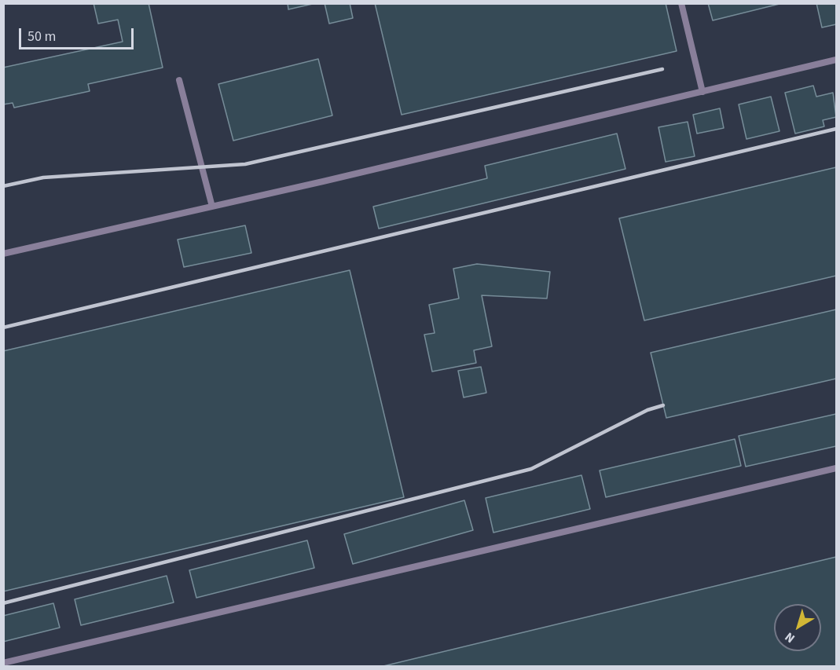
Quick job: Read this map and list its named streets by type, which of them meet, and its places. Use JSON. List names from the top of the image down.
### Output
{
  "scale_bar": "50 m",
  "north": "bottom left"
}
